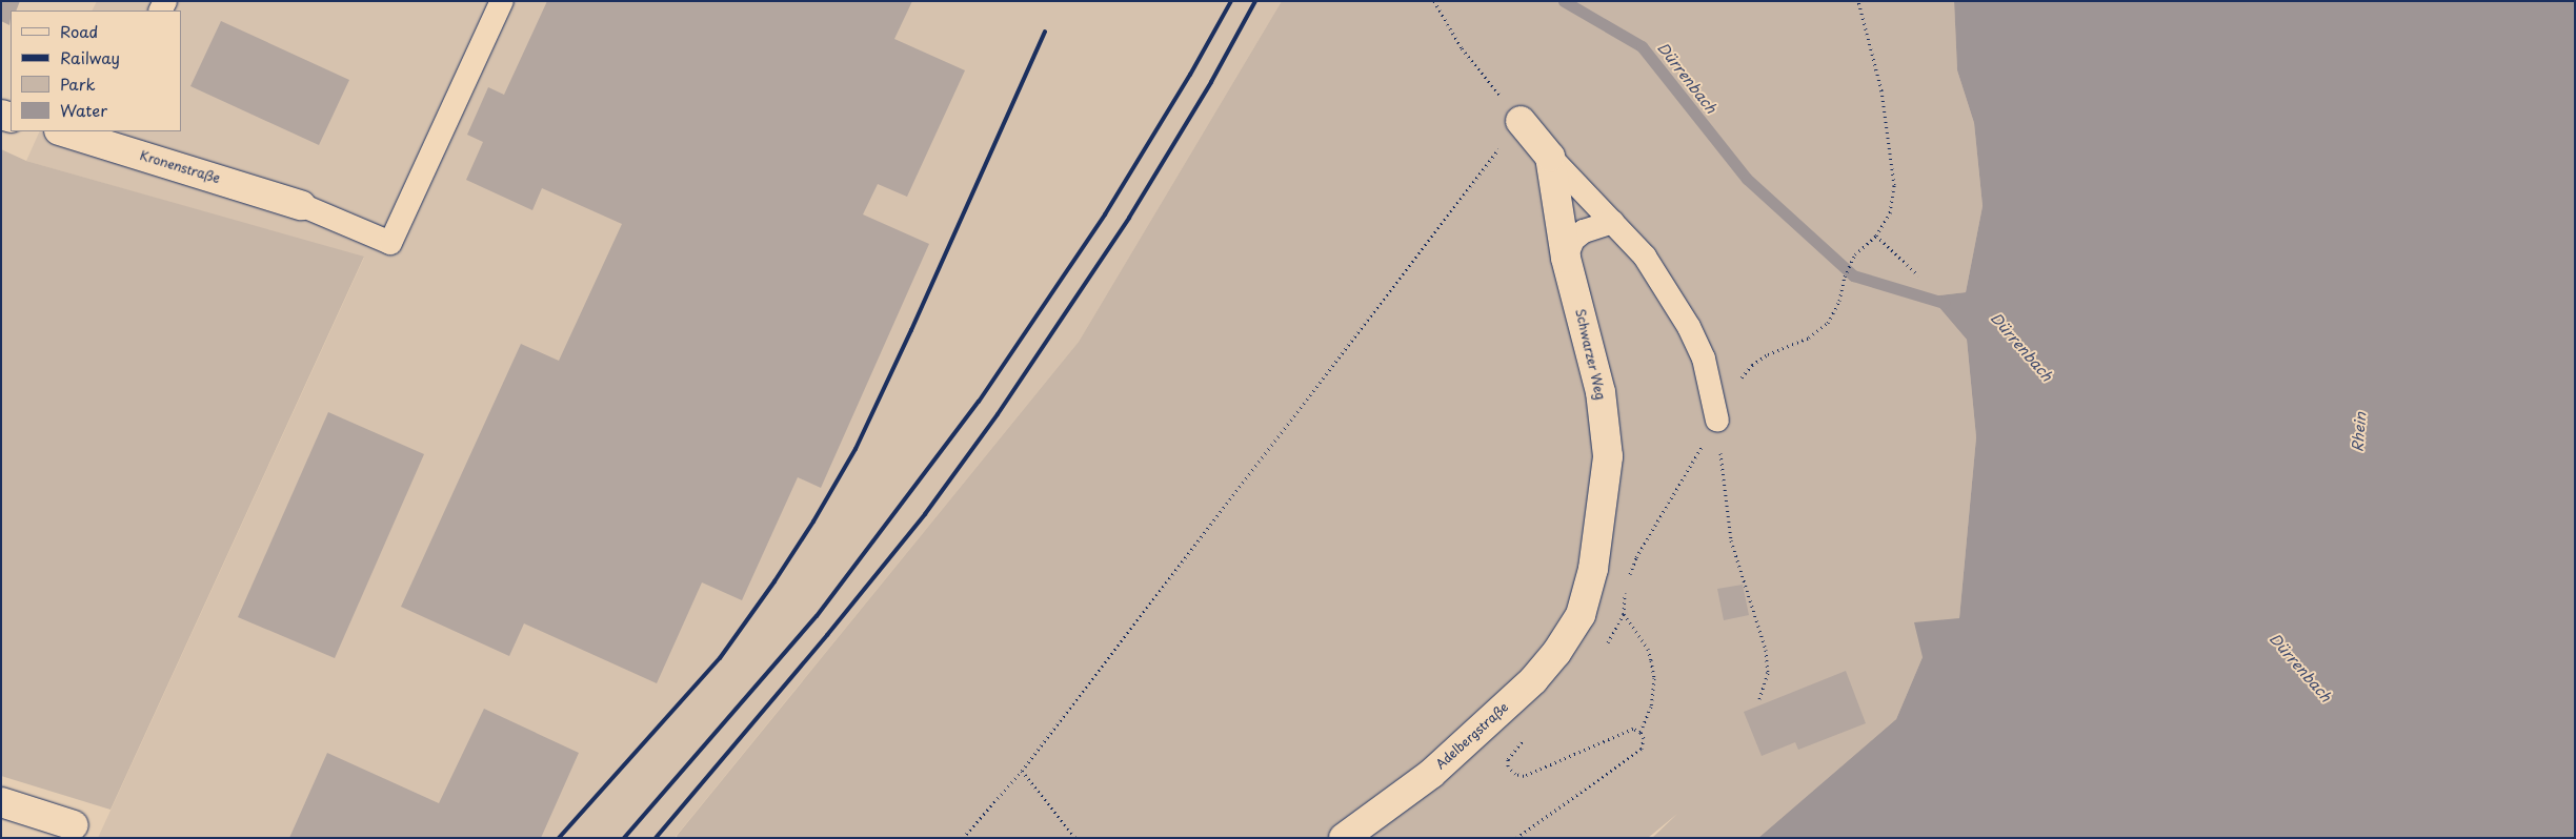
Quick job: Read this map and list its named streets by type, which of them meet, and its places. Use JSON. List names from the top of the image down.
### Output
{
  "streets": {
    "street": ["Kronenstraße", "Schwarzer Weg", "Adelbergstraße"]
  },
  "crossings": [
    ["Schwarzer Weg", "Adelbergstraße"]
  ],
  "water": ["Dürrenbach", "Rhein"],
  "legend": [
    "Road",
    "Railway",
    "Park",
    "Water"
  ]
}
